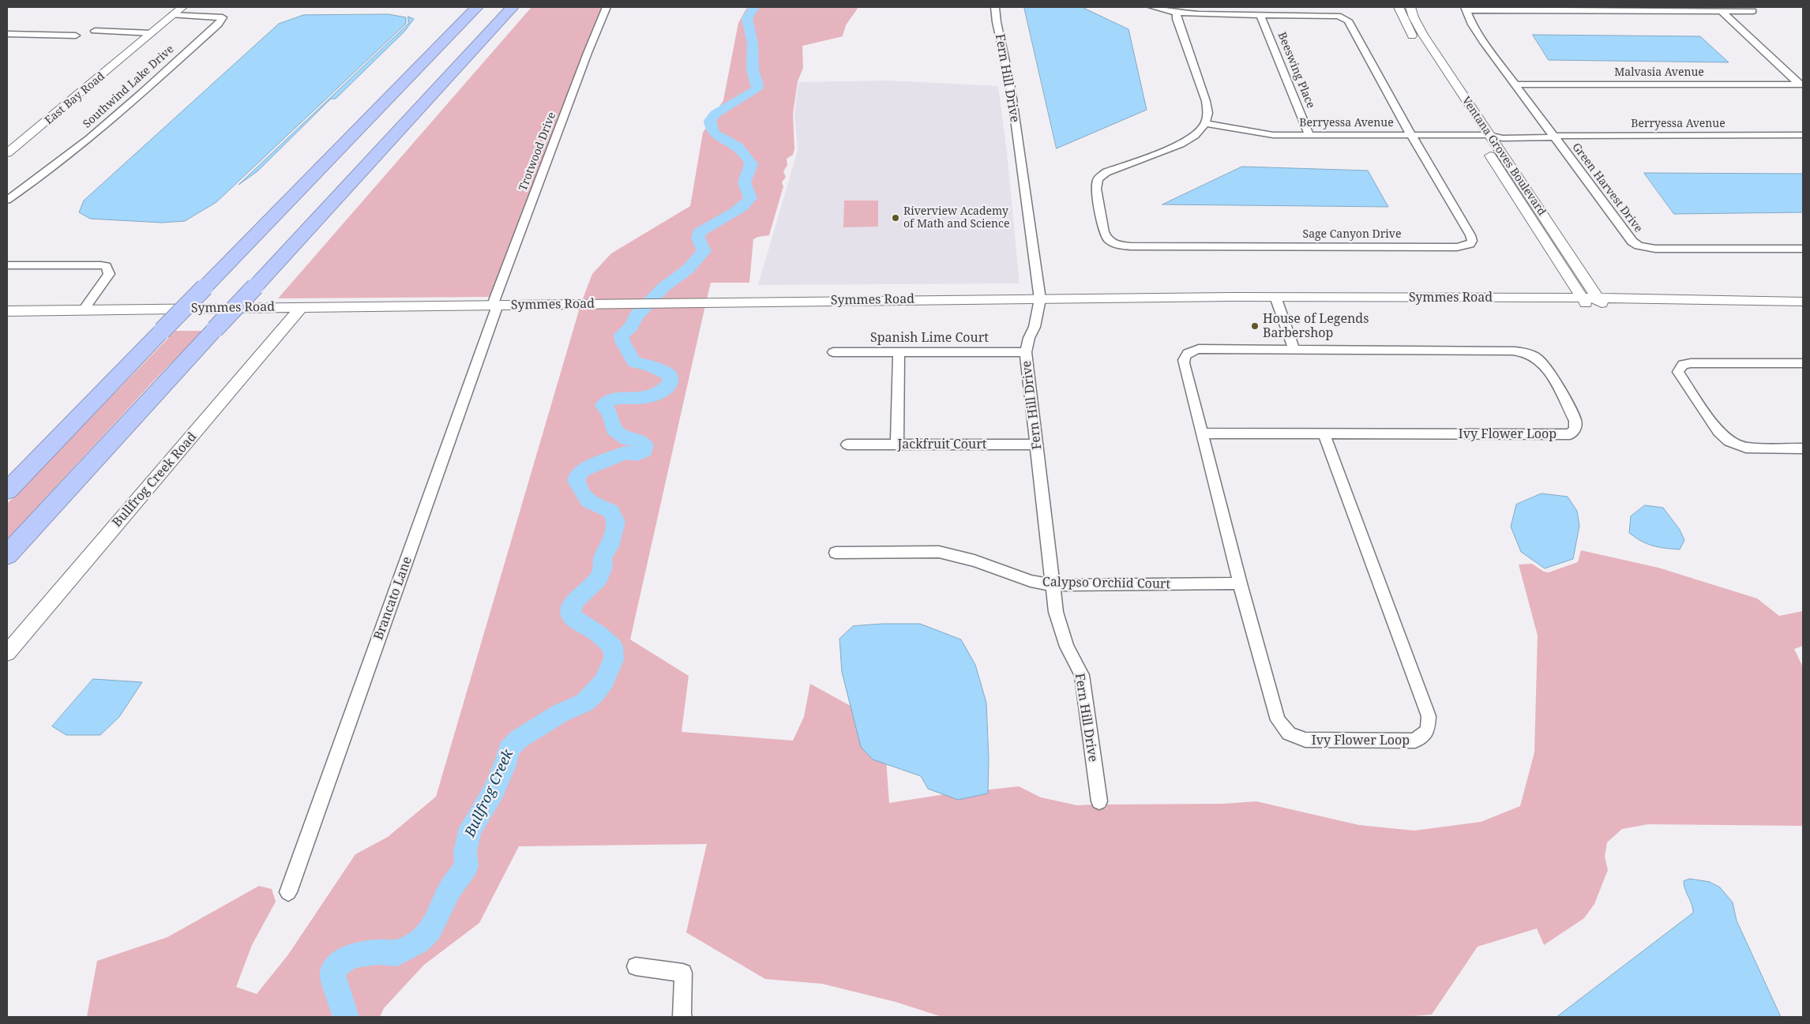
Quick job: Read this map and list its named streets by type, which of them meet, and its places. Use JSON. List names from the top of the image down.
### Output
{
  "streets": {
    "street": [
      "Beeswing Place",
      "Malvasia Avenue",
      "Fern Hill Drive",
      "Southwind Lake Drive",
      "East Bay Road",
      "Berryessa Avenue",
      "Trotwood Drive",
      "Ventana Groves Boulevard",
      "Green Harvest Drive",
      "Sage Canyon Drive",
      "Symmes Road",
      "Spanish Lime Court",
      "Ivy Flower Loop",
      "Jackfruit Court",
      "Bullfrog Creek Road",
      "Calypso Orchid Court",
      "Brancato Lane"
    ]
  },
  "crossings": [
    ["Beeswing Place", "Berryessa Avenue"],
    ["Beeswing Place", "Sage Canyon Drive"],
    ["Malvasia Avenue", "Green Harvest Drive"],
    ["Fern Hill Drive", "Symmes Road"],
    ["Fern Hill Drive", "Spanish Lime Court"],
    ["Fern Hill Drive", "Jackfruit Court"],
    ["Fern Hill Drive", "Calypso Orchid Court"],
    ["Southwind Lake Drive", "East Bay Road"],
    ["Berryessa Avenue", "Ventana Groves Boulevard"],
    ["Berryessa Avenue", "Green Harvest Drive"],
    ["Berryessa Avenue", "Sage Canyon Drive"],
    ["Trotwood Drive", "Symmes Road"],
    ["Trotwood Drive", "Brancato Lane"],
    ["Ventana Groves Boulevard", "Symmes Road"],
    ["Symmes Road", "Bullfrog Creek Road"],
    ["Symmes Road", "Brancato Lane"],
    ["Ivy Flower Loop", "Calypso Orchid Court"]
  ],
  "water": ["Bullfrog Creek"],
  "places": ["Riverview Academy of Math and Science", "House of Legends Barbershop"]
}
